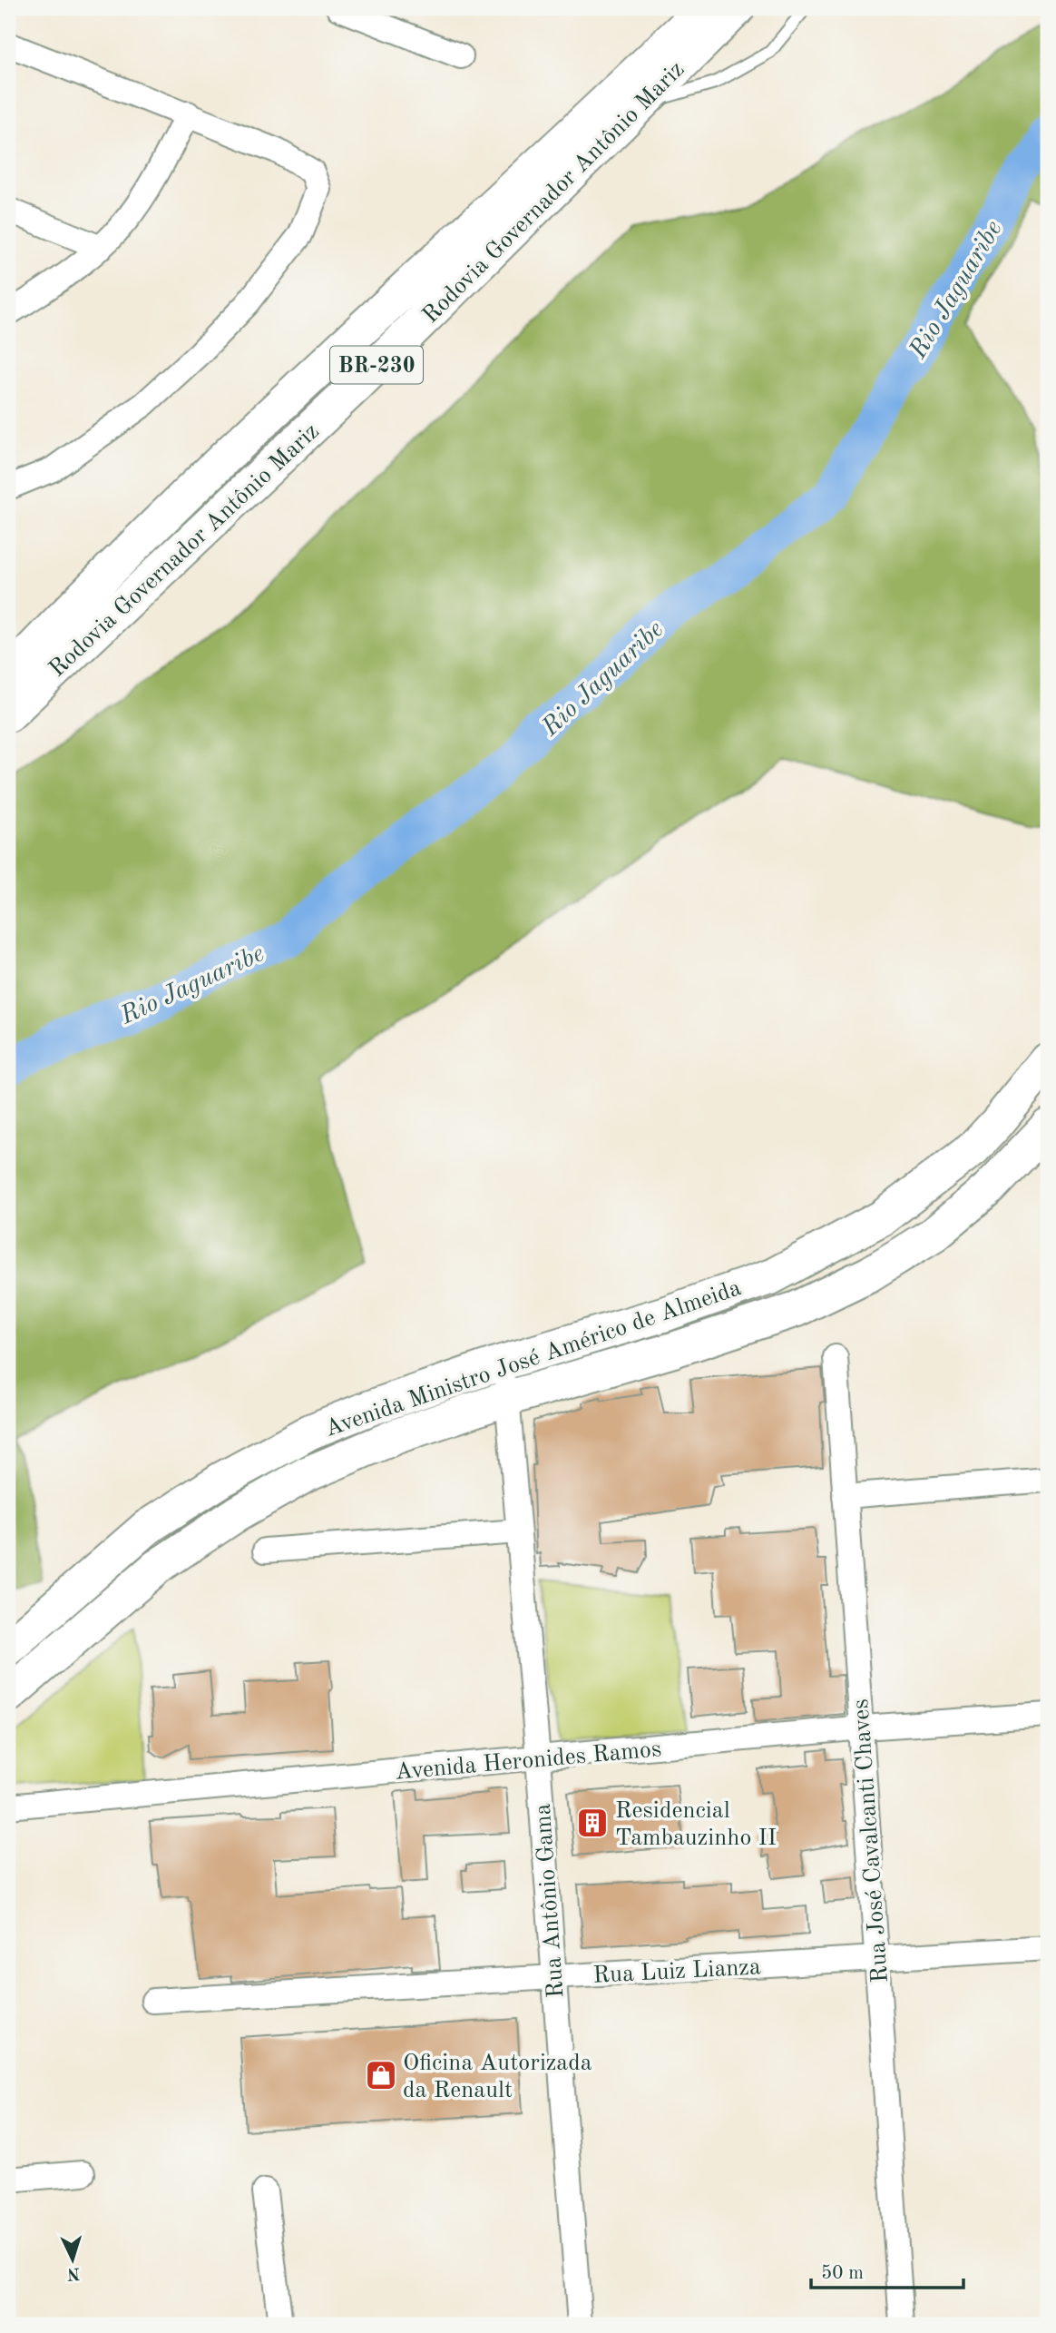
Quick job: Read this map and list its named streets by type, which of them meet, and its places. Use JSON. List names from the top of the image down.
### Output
{
  "streets": {
    "main road": ["Rodovia Governador Antônio Mariz", "BR-230", "Avenida Ministro José Américo de Almeida"],
    "street": [
      "Avenida Heronides Ramos",
      "Rua José Cavalcanti Chaves",
      "Rua Antônio Gama",
      "Rua Luiz Lianza"
    ]
  },
  "crossings": [
    ["Avenida Ministro José Américo de Almeida", "Rua Antônio Gama"],
    ["Avenida Heronides Ramos", "Rua José Cavalcanti Chaves"],
    ["Avenida Heronides Ramos", "Rua Antônio Gama"],
    ["Rua José Cavalcanti Chaves", "Rua Luiz Lianza"],
    ["Rua Antônio Gama", "Rua Luiz Lianza"]
  ],
  "water": ["Rio Jaguaribe"],
  "places": {
    "building": ["Residencial Tambauzinho II"],
    "shop": ["Oficina Autorizada da Renault"]
  },
  "scale_bar": "50 m",
  "north": "bottom"
}
